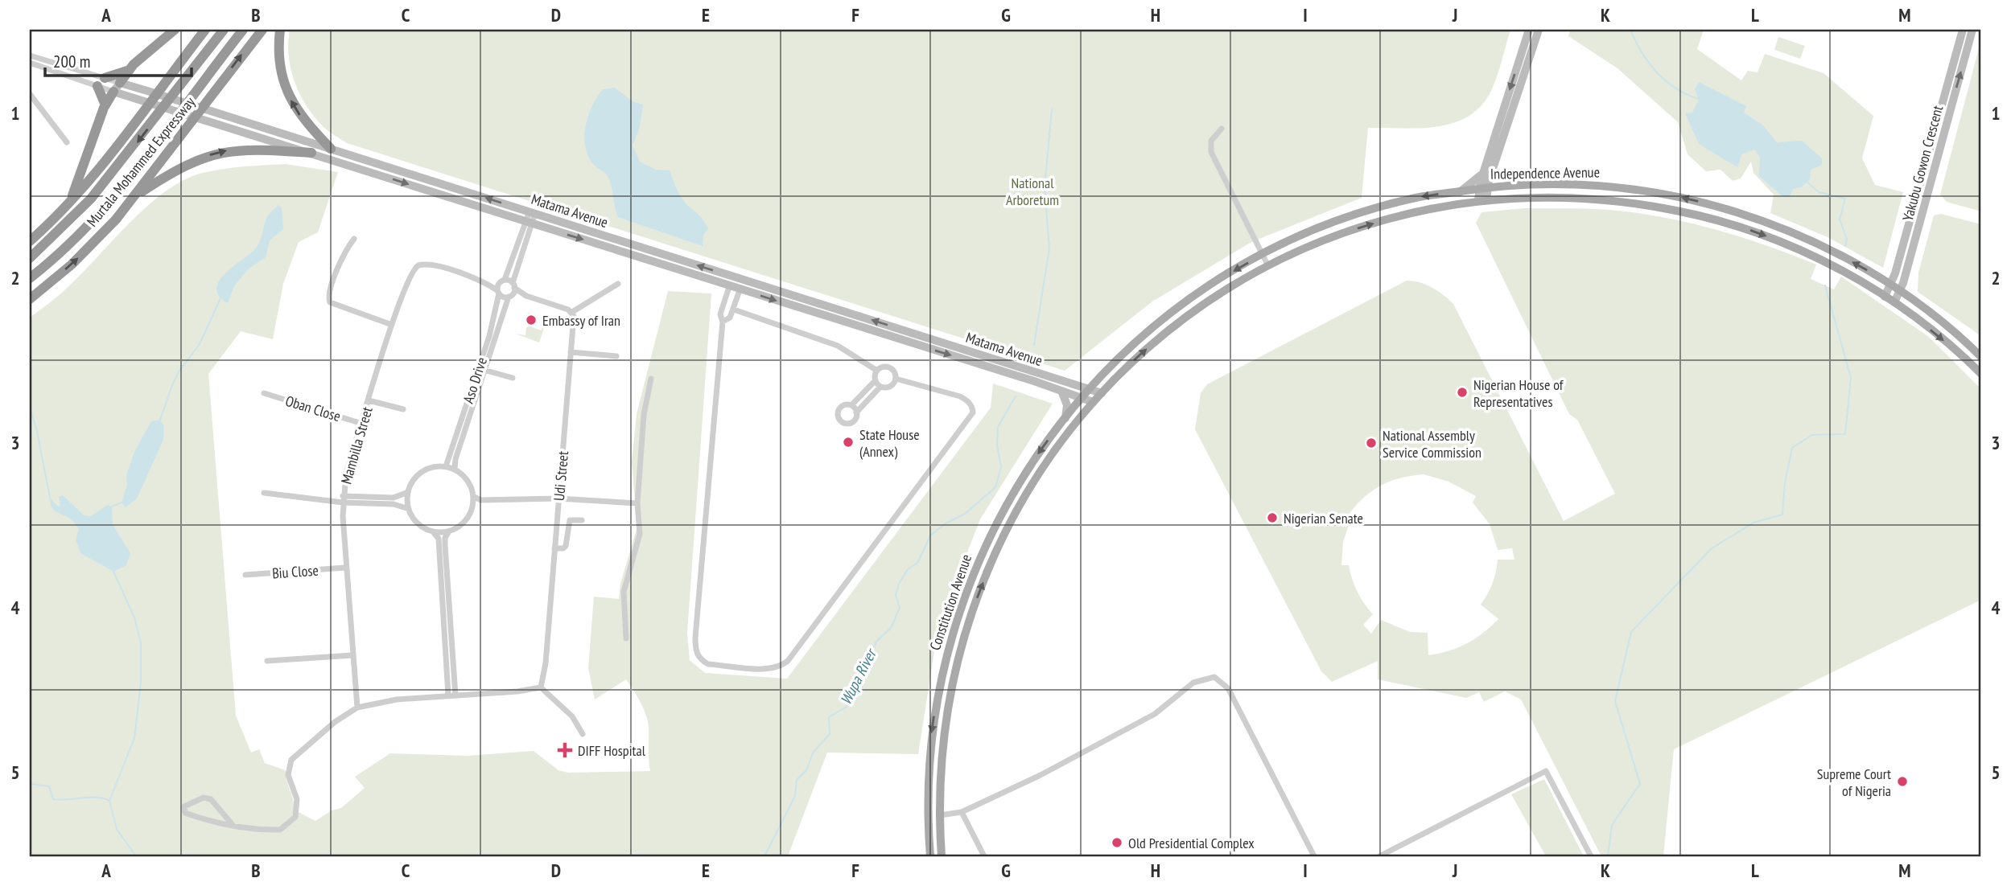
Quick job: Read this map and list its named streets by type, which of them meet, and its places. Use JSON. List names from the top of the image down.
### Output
{
  "streets": {
    "highway": ["Murtala Mohammed Expressway"],
    "main road": [
      "Yakubu Gowon Crescent",
      "Independence Avenue",
      "Matama Avenue",
      "Constitution Avenue"
    ],
    "street": [
      "Aso Drive",
      "Oban Close",
      "Mambilla Street",
      "Udi Street",
      "Biu Close"
    ]
  },
  "crossings": [
    ["Yakubu Gowon Crescent", "Independence Avenue"],
    ["Independence Avenue", "Matama Avenue"],
    ["Independence Avenue", "Constitution Avenue"],
    ["Matama Avenue", "Constitution Avenue"],
    ["Oban Close", "Mambilla Street"],
    ["Mambilla Street", "Biu Close"]
  ],
  "water": ["Wupa River"],
  "parks": ["National Arboretum"],
  "places": {
    "other": [
      "Embassy of Iran",
      "Nigerian House of Representatives",
      "State House (Annex)",
      "National Assembly Service Commission",
      "Nigerian Senate",
      "Supreme Court of Nigeria",
      "Old Presidential Complex"
    ],
    "health": ["DIFF Hospital"]
  },
  "scale_bar": "200 m",
  "grid": {
    "columns": [
      "A",
      "B",
      "C",
      "D",
      "E",
      "F",
      "G",
      "H",
      "I",
      "J",
      "K",
      "L",
      "M"
    ],
    "rows": [
      "1",
      "2",
      "3",
      "4",
      "5"
    ]
  }
}
